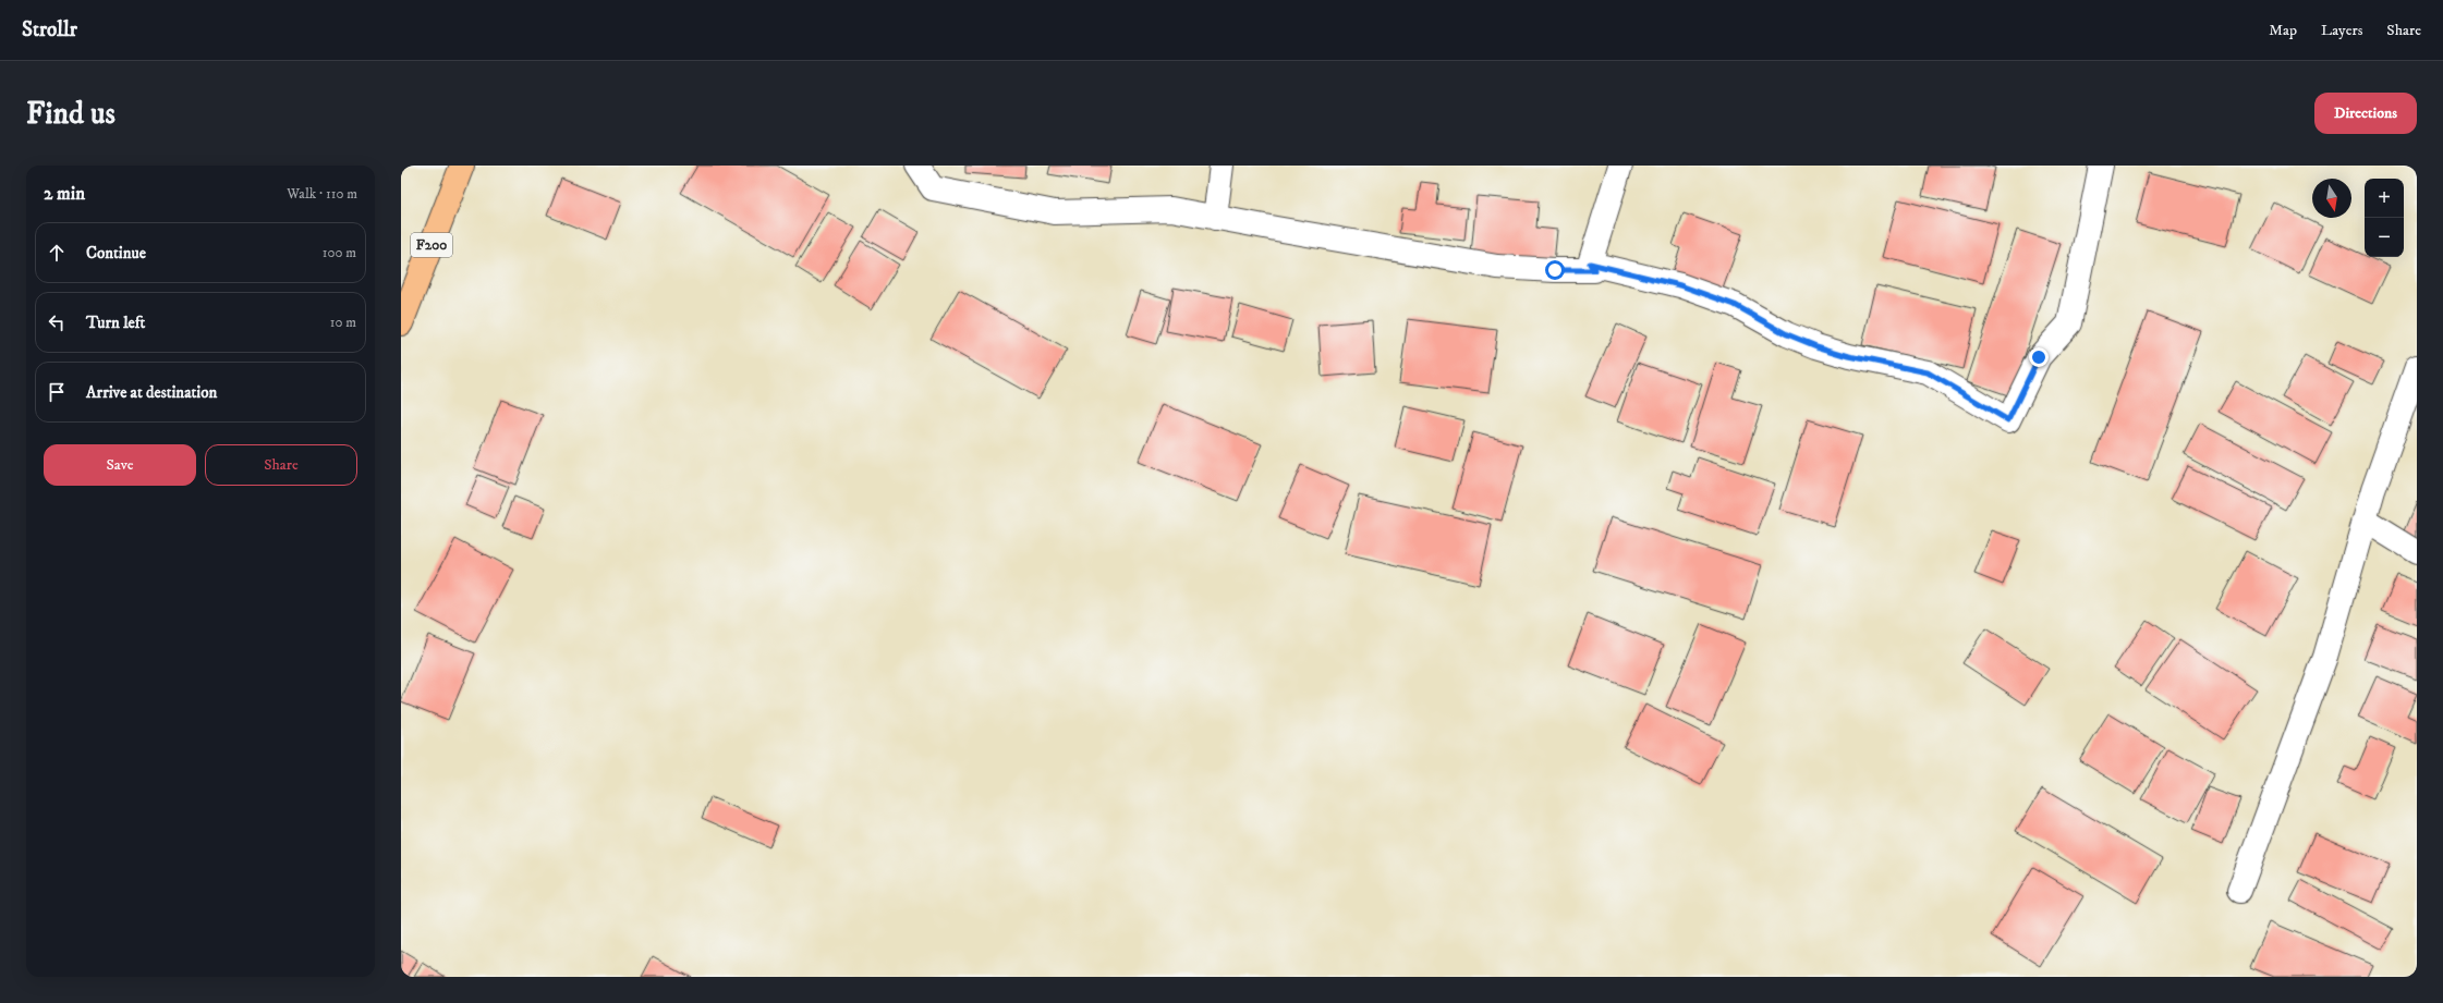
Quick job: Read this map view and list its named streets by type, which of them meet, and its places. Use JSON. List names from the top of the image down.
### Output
{
  "streets": {
    "main road": ["F200"]
  },
  "north": "bottom",
  "page": {
    "header": "Strollr",
    "nav": ["Map", "Layers", "Share"],
    "buttons": [
      "Directions",
      ["Save", "Share"]
    ],
    "title": "Find us",
    "heading": ["2 min", "Walk · 110 m"],
    "map_buttons": ["+", "−"],
    "list": [
      ["Continue", "100 m"],
      ["Turn left", "10 m"],
      "Arrive at destination"
    ]
  }
}
